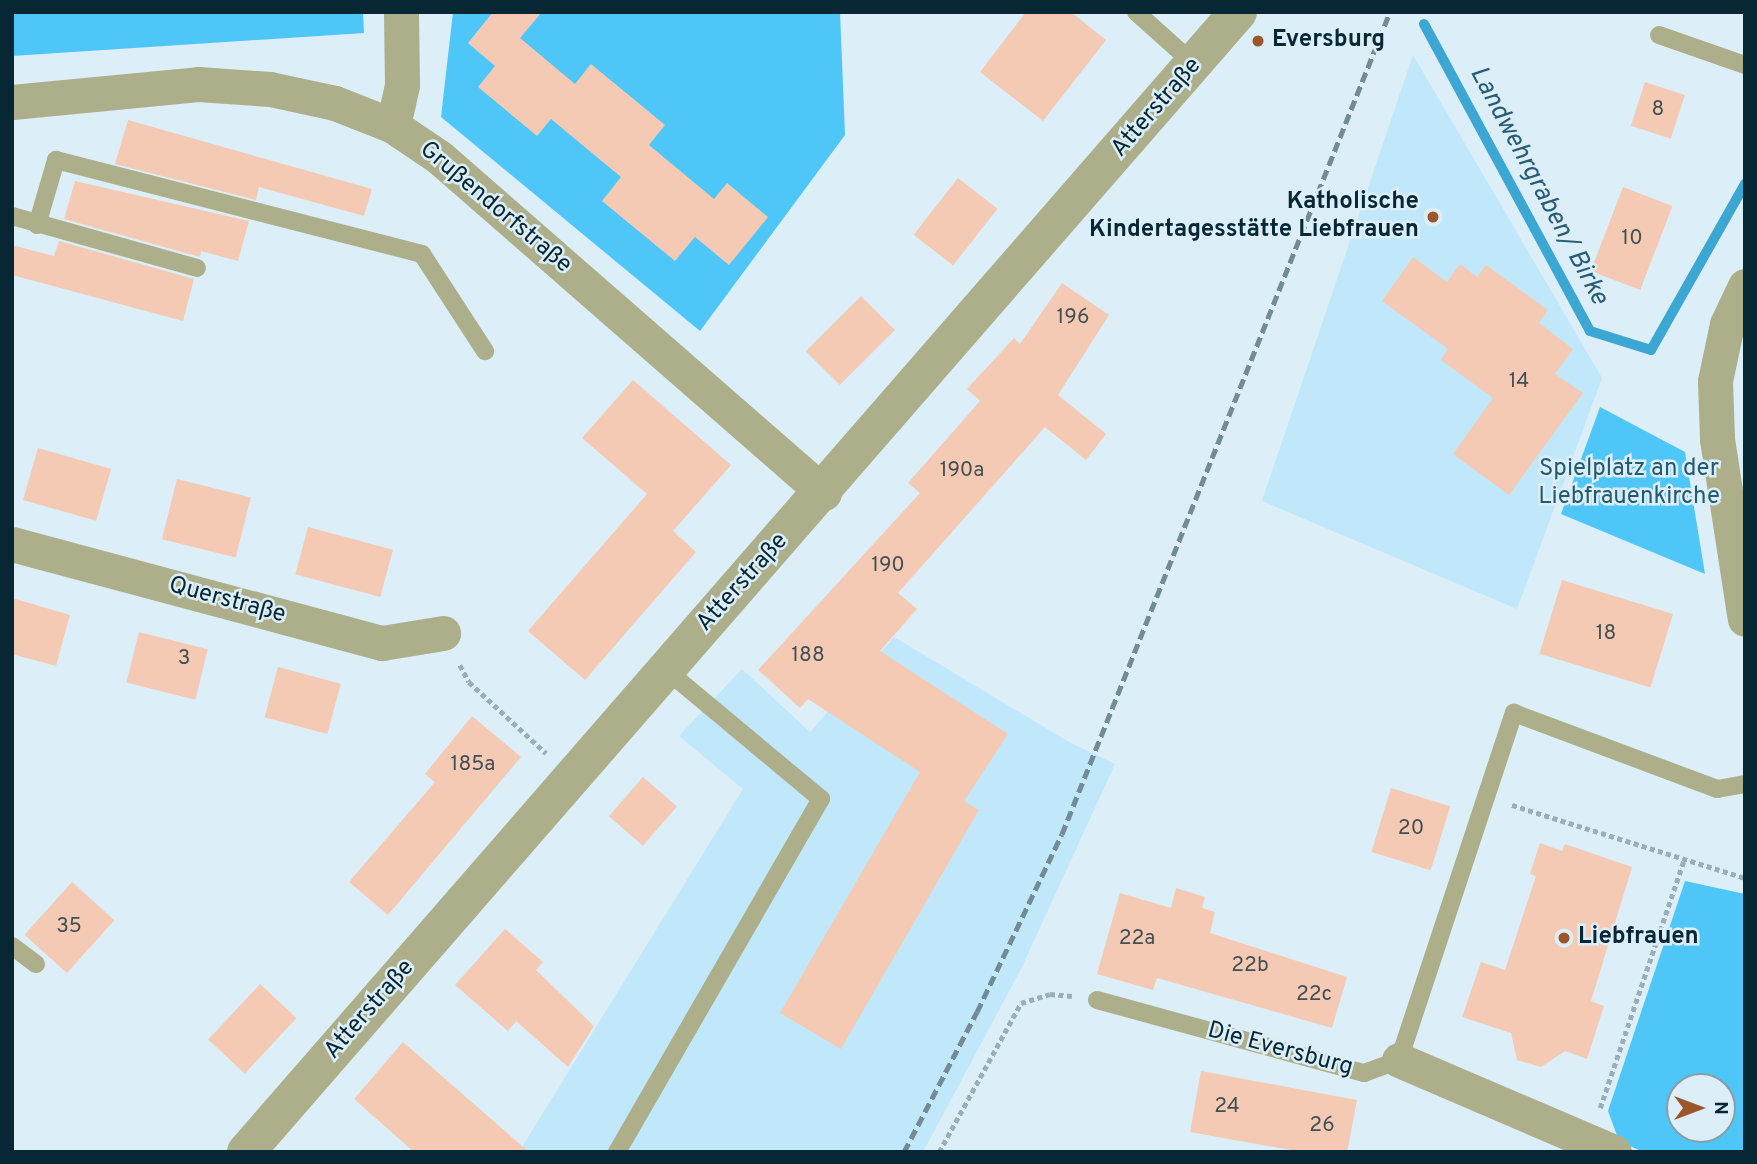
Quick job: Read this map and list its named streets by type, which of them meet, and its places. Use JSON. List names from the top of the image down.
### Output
{
  "streets": {
    "street": ["Atterstraße", "Grußendorfstraße", "Querstraße"],
    "lane": ["Die Eversburg"]
  },
  "crossings": [
    ["Atterstraße", "Grußendorfstraße"]
  ],
  "water": ["Landwehrgraben/ Birke"],
  "parks": ["Spielplatz an der Liebfrauenkirche"],
  "places": ["Eversburg", "Katholische Kindertagesstätte Liebfrauen", "Liebfrauen"],
  "house_numbers": [
    "8",
    "10",
    "196",
    "14",
    "190a",
    "190",
    "18",
    "188",
    "3",
    "185a",
    "20",
    "35",
    "22a",
    "22b",
    "22c",
    "24",
    "26"
  ],
  "north": "right"
}
